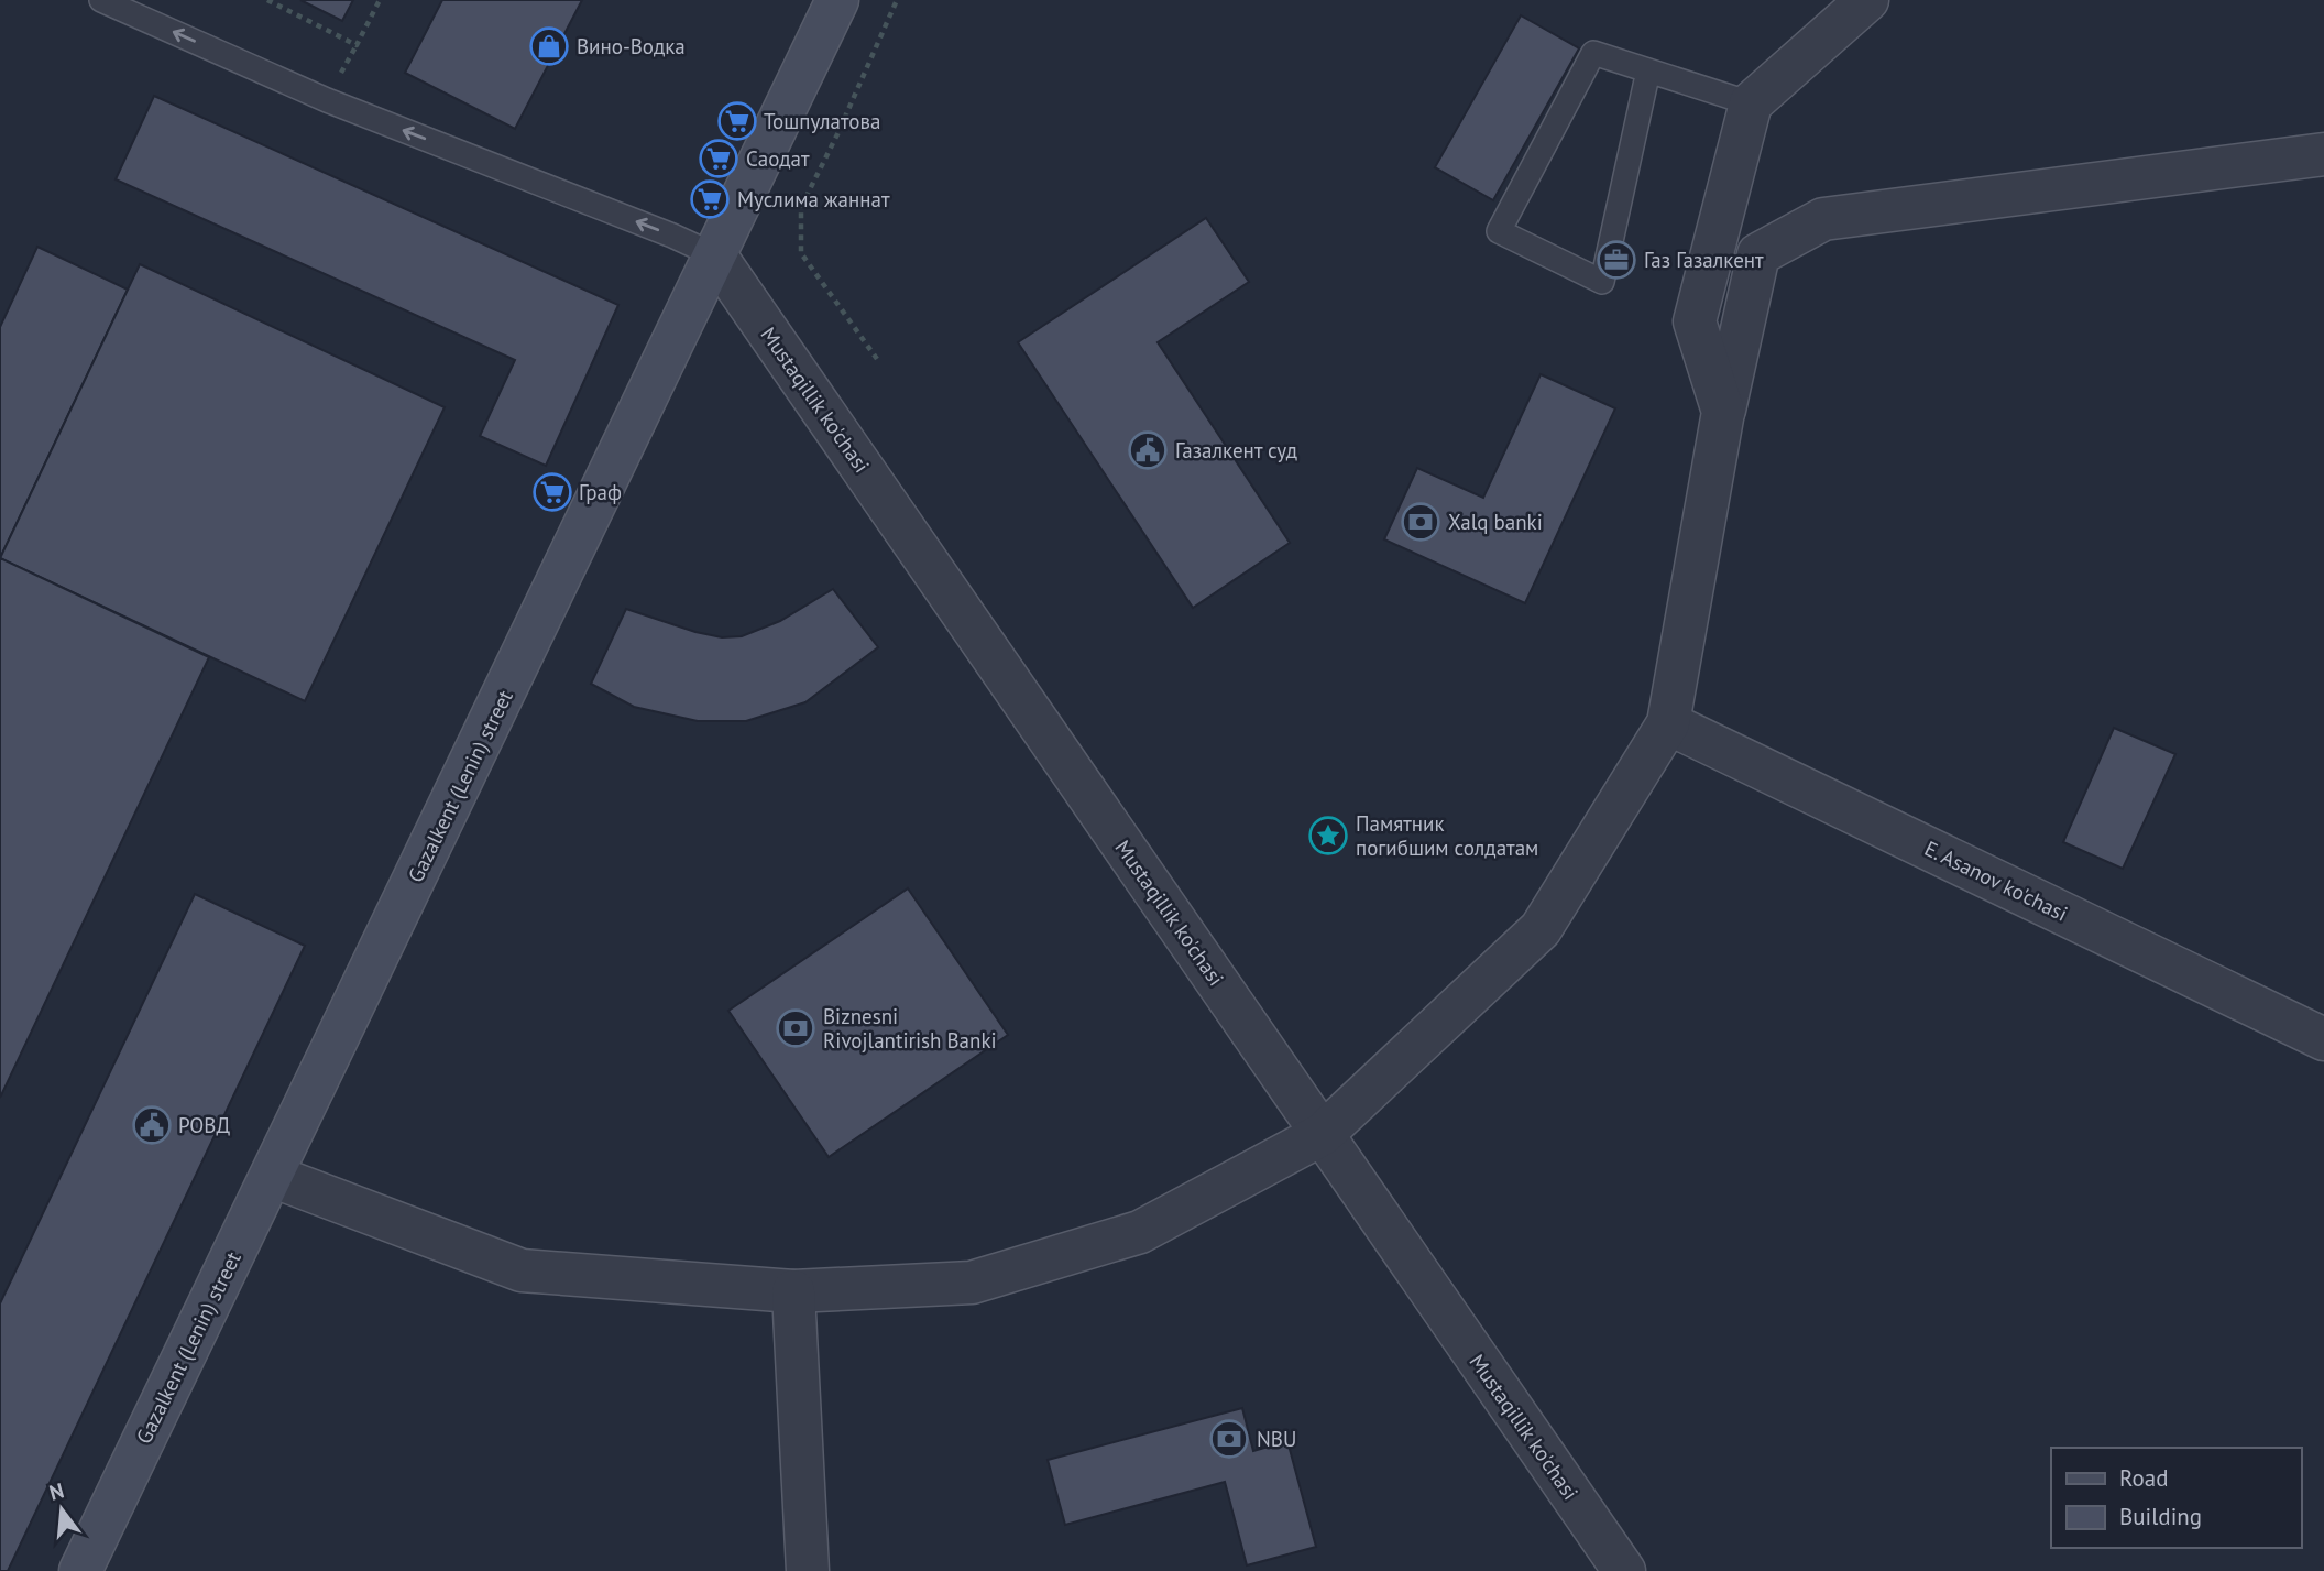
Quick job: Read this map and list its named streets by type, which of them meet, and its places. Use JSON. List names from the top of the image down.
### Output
{
  "streets": {
    "main road": ["Gazalkent (Lenin) street"],
    "street": ["Mustaqillik ko'chasi", "E. Asanov ko'chasi"]
  },
  "crossings": [
    ["Mustaqillik ko'chasi", "Gazalkent (Lenin) street"]
  ],
  "places": {
    "shop": ["Вино-Водка"],
    "supermarket": [
      "Тошпулатова",
      "Саодат",
      "Муслима жаннат",
      "Граф"
    ],
    "office": ["Газ Газалкент"],
    "public building": ["Газалкент суд", "РОВД"],
    "bank": ["Xalq banki", "Biznesni Rivojlantirish Banki", "NBU"],
    "place": ["Памятник погибшим солдатам"]
  },
  "legend": ["Road", "Building"],
  "north": "top"
}
